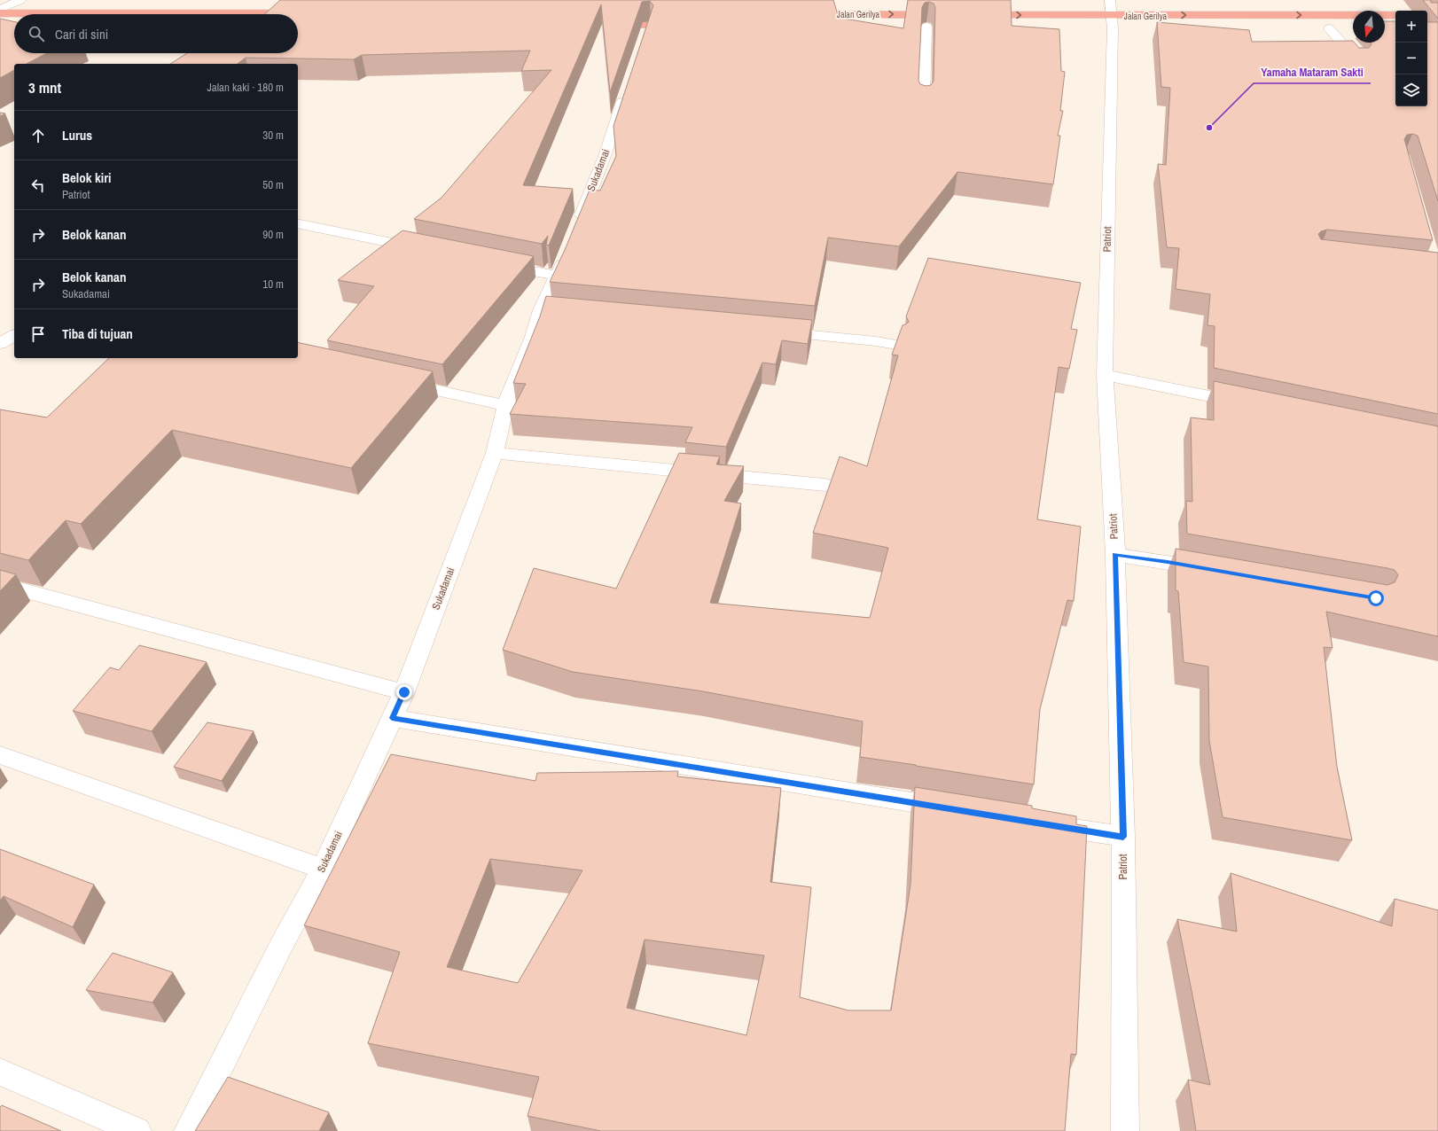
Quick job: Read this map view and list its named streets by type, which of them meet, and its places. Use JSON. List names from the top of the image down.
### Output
{
  "streets": {
    "highway": ["Jalan Gerilya"],
    "street": ["Sukadamai", "Patriot"]
  },
  "crossings": [
    ["Jalan Gerilya", "Patriot"]
  ],
  "one_way": ["Jalan Gerilya"],
  "places": ["Yamaha Mataram Sakti"],
  "north": "bottom",
  "page": {
    "map_buttons": ["+", "−"],
    "search": "Cari di sini",
    "heading": ["3 mnt", "Jalan kaki · 180 m"],
    "list": [
      ["Lurus", "30 m"],
      ["Belok kiri", "Patriot", "50 m"],
      ["Belok kanan", "90 m"],
      ["Belok kanan", "Sukadamai", "10 m"],
      "Tiba di tujuan"
    ]
  }
}
